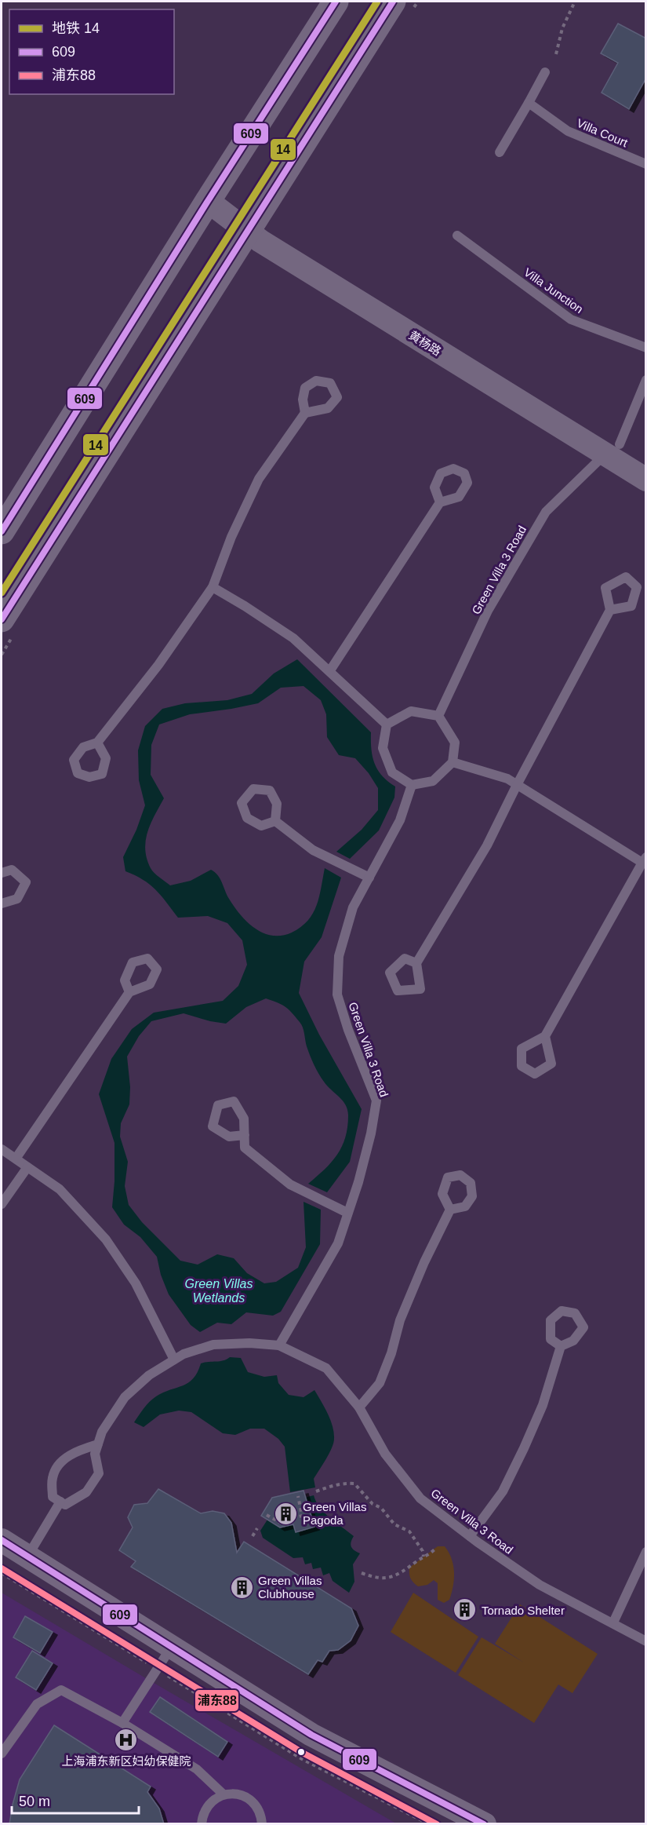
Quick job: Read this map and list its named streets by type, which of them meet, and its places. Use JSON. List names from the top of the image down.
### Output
{
  "streets": {
    "street": ["黄杨路"],
    "lane": ["Villa Court", "Villa Junction", "Green Villa 3 Road"]
  },
  "crossings": [
    ["黄杨路", "Green Villa 3 Road"]
  ],
  "water": ["Green Villas Wetlands"],
  "places": {
    "building": ["Green Villas Pagoda", "Green Villas Clubhouse", "Tornado Shelter"],
    "hospital": ["上海浦东新区妇幼保健院"]
  },
  "lines": ["metro line 14", "transit line 609", "transit line 浦东88"],
  "legend": ["地铁 14", "609", "浦东88"],
  "scale_bar": "50 m"
}
